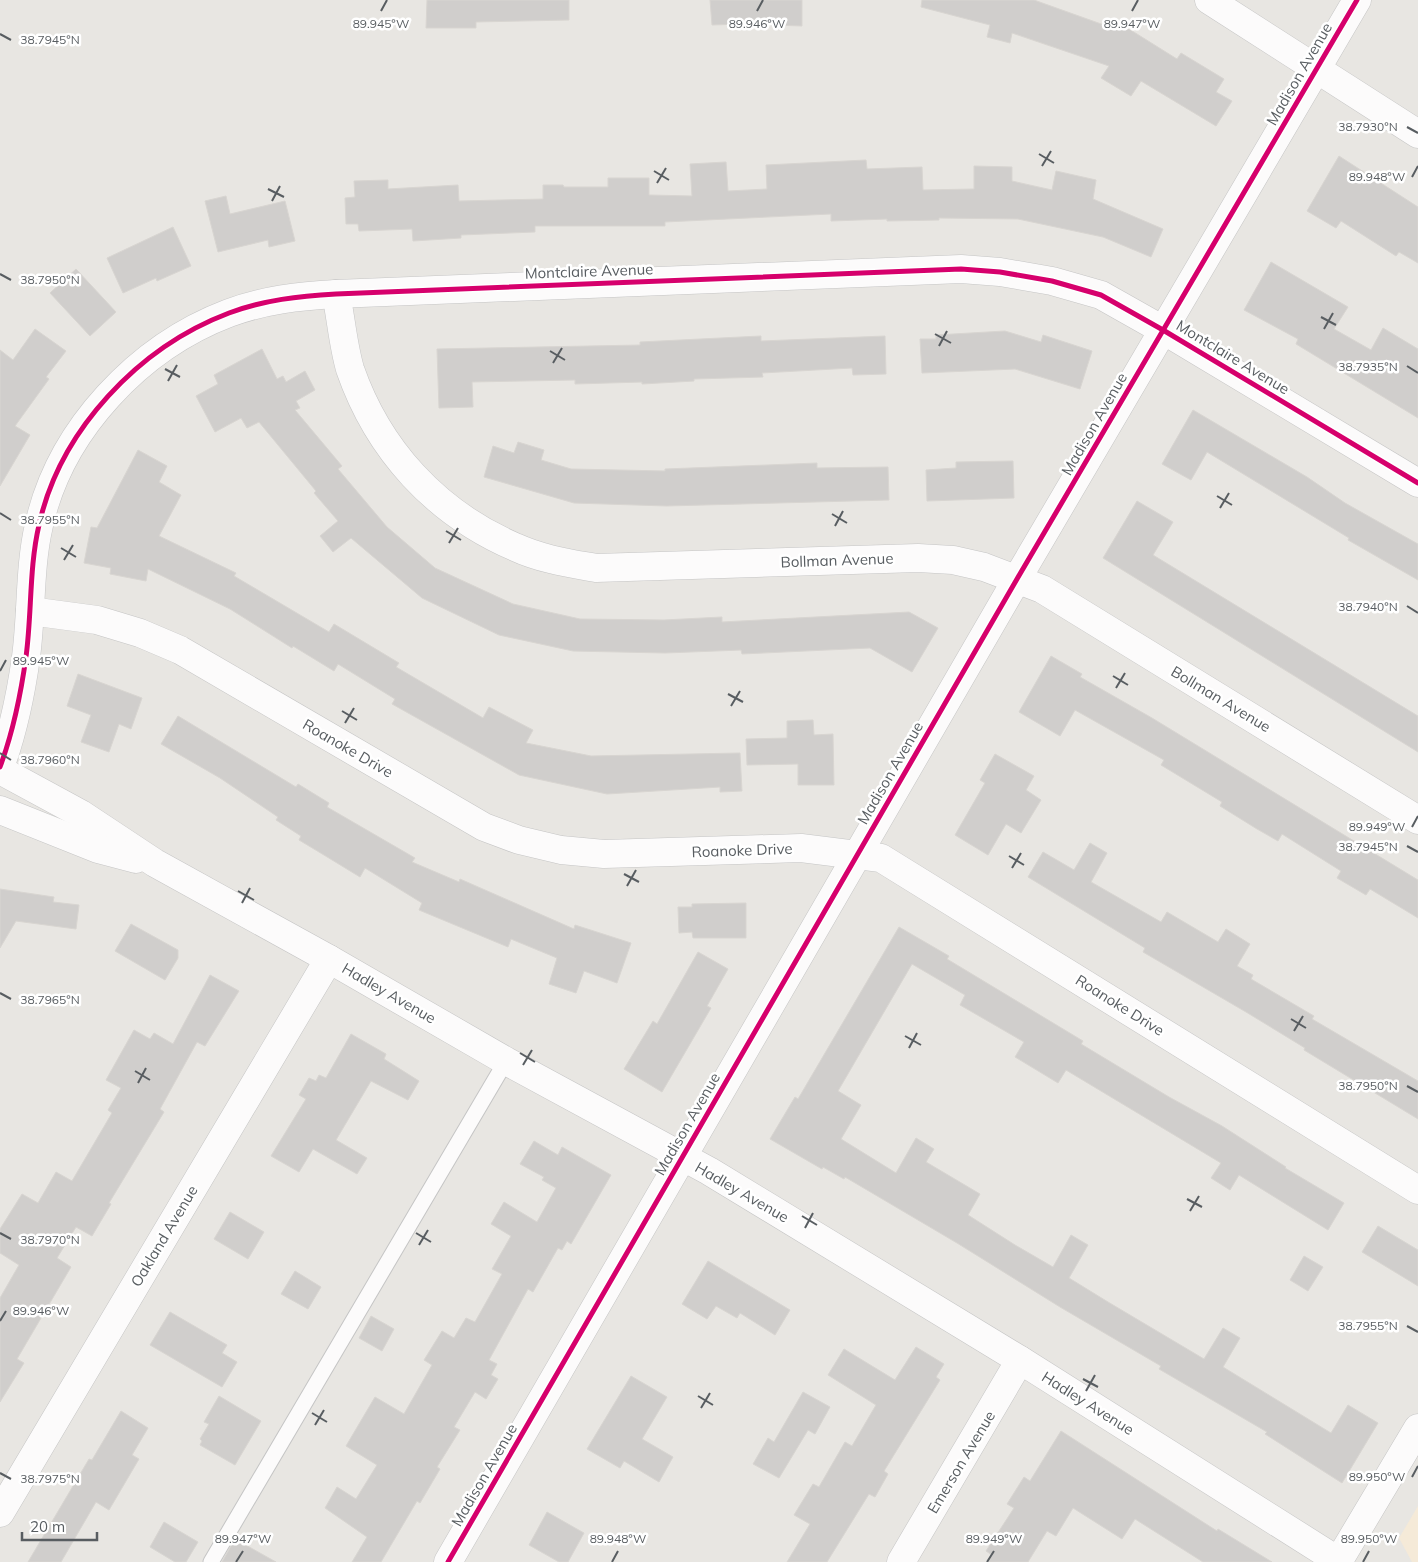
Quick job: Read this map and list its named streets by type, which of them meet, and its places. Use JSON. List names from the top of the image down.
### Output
{
  "streets": {
    "street": [
      "Madison Avenue",
      "Montclaire Avenue",
      "Bollman Avenue",
      "Roanoke Drive",
      "Hadley Avenue",
      "Oakland Avenue",
      "Emerson Avenue"
    ]
  },
  "crossings": [
    ["Madison Avenue", "Montclaire Avenue"],
    ["Madison Avenue", "Bollman Avenue"],
    ["Madison Avenue", "Roanoke Drive"],
    ["Madison Avenue", "Hadley Avenue"],
    ["Montclaire Avenue", "Bollman Avenue"],
    ["Montclaire Avenue", "Roanoke Drive"],
    ["Montclaire Avenue", "Hadley Avenue"],
    ["Hadley Avenue", "Oakland Avenue"],
    ["Hadley Avenue", "Emerson Avenue"]
  ],
  "scale_bar": "20 m",
  "coordinates": [
    "89.945°W",
    "89.946°W",
    "89.947°W",
    "38.7945°N",
    "38.7930°N",
    "89.948°W",
    "38.7950°N",
    "38.7935°N",
    "38.7955°N",
    "38.7940°N",
    "38.7960°N",
    "89.949°W",
    "38.7965°N",
    "38.7970°N",
    "89.950°W",
    "38.7975°N"
  ]
}
